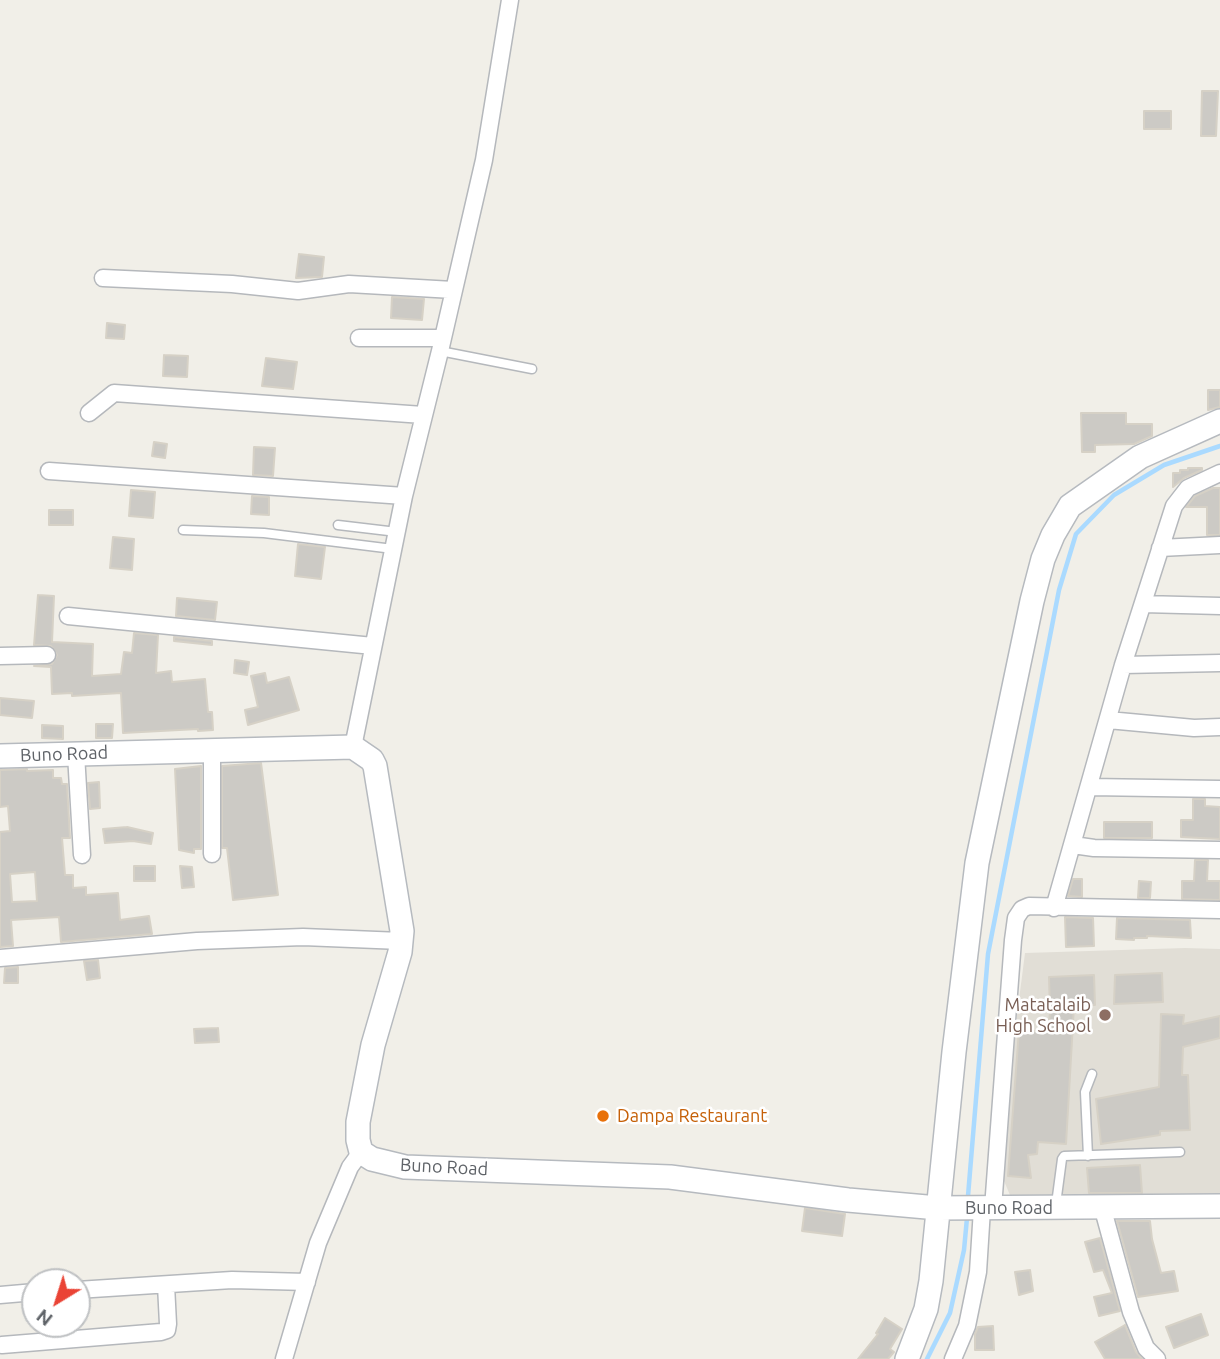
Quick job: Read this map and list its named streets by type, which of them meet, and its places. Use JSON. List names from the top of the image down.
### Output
{
  "streets": {
    "street": ["Buno Road"]
  },
  "places": ["Matatalaib High School", "Dampa Restaurant"],
  "north": "bottom left"
}
